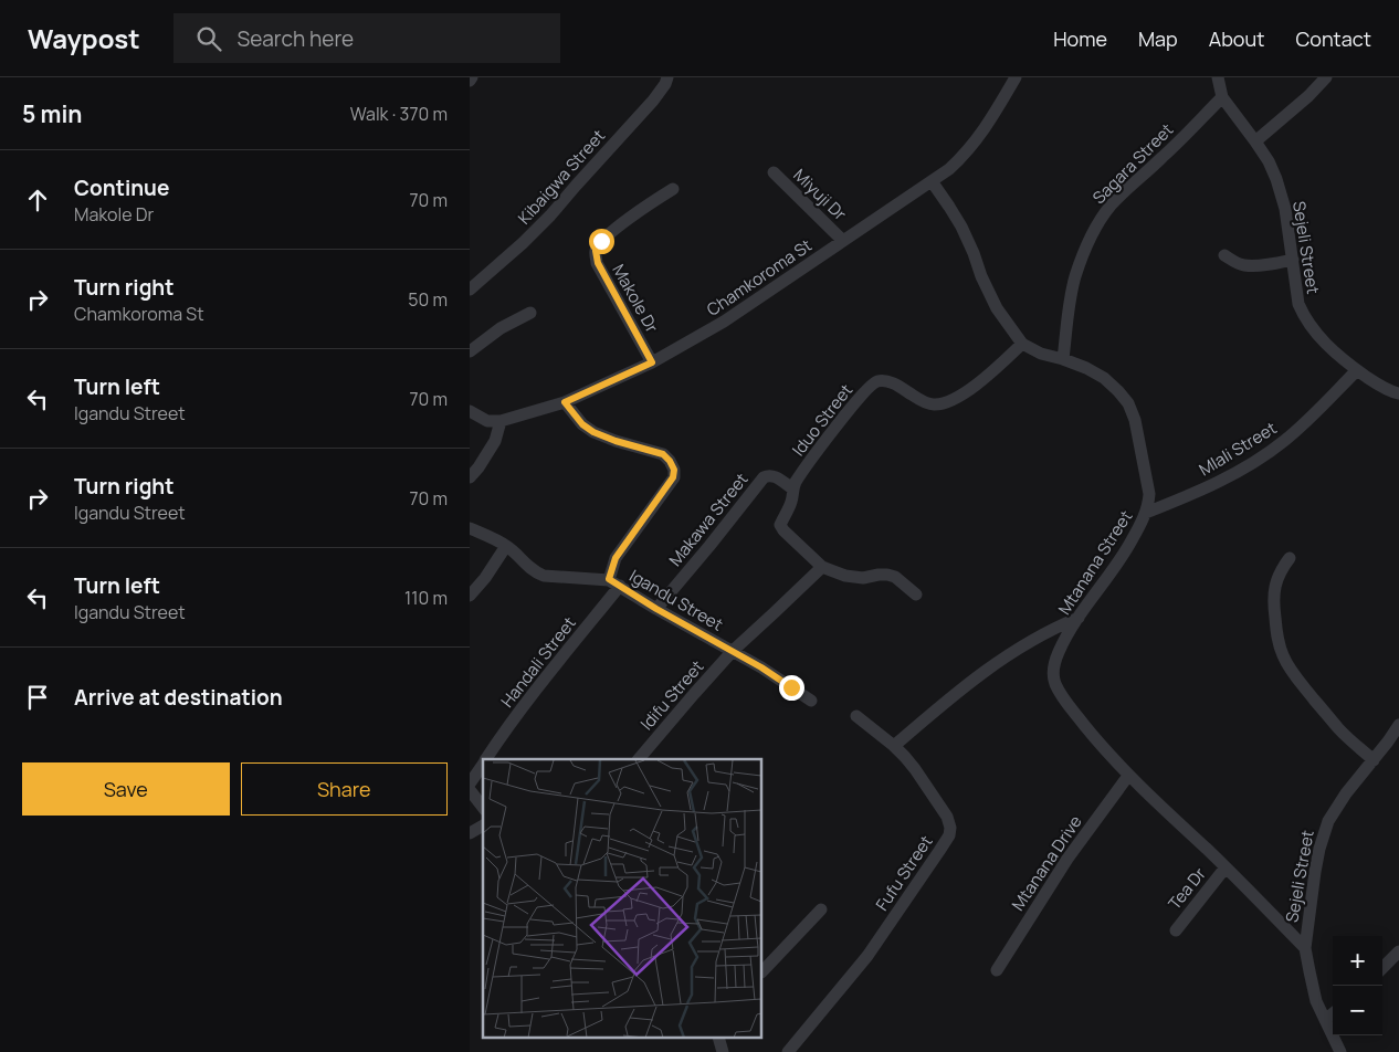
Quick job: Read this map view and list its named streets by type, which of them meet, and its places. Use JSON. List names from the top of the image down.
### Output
{
  "streets": {
    "street": [
      "Sagara Street",
      "Kibaigwa Street",
      "Miyuji Dr",
      "Sejeli Street",
      "Chamkoroma St",
      "Makole Dr",
      "Iduo Street",
      "Mlali Street",
      "Makawa Street",
      "Mtanana Street",
      "Igandu Street",
      "Handali Street",
      "Idifu Street",
      "Mtanana Drive",
      "Fufu Street",
      "Tea Dr"
    ]
  },
  "crossings": [
    ["Sagara Street", "Sejeli Street"],
    ["Sagara Street", "Mtanana Street"],
    ["Miyuji Dr", "Chamkoroma St"],
    ["Sejeli Street", "Mlali Street"],
    ["Sejeli Street", "Mtanana Street"],
    ["Chamkoroma St", "Makole Dr"],
    ["Chamkoroma St", "Mtanana Street"],
    ["Chamkoroma St", "Igandu Street"],
    ["Iduo Street", "Makawa Street"],
    ["Iduo Street", "Mtanana Street"],
    ["Mlali Street", "Mtanana Street"],
    ["Makawa Street", "Igandu Street"],
    ["Mtanana Street", "Mtanana Drive"],
    ["Mtanana Street", "Tea Dr"],
    ["Igandu Street", "Handali Street"],
    ["Igandu Street", "Idifu Street"]
  ],
  "page": {
    "header": "Waypost",
    "search": "Search here",
    "nav": [
      "Home",
      "Map",
      "About",
      "Contact"
    ],
    "heading": ["5 min", "Walk · 370 m"],
    "list": [
      ["Continue", "Makole Dr", "70 m"],
      ["Turn right", "Chamkoroma St", "50 m"],
      ["Turn left", "Igandu Street", "70 m"],
      ["Turn right", "Igandu Street", "70 m"],
      ["Turn left", "Igandu Street", "110 m"],
      "Arrive at destination"
    ],
    "buttons": ["Save", "Share"],
    "map_buttons": ["+", "−"]
  }
}
